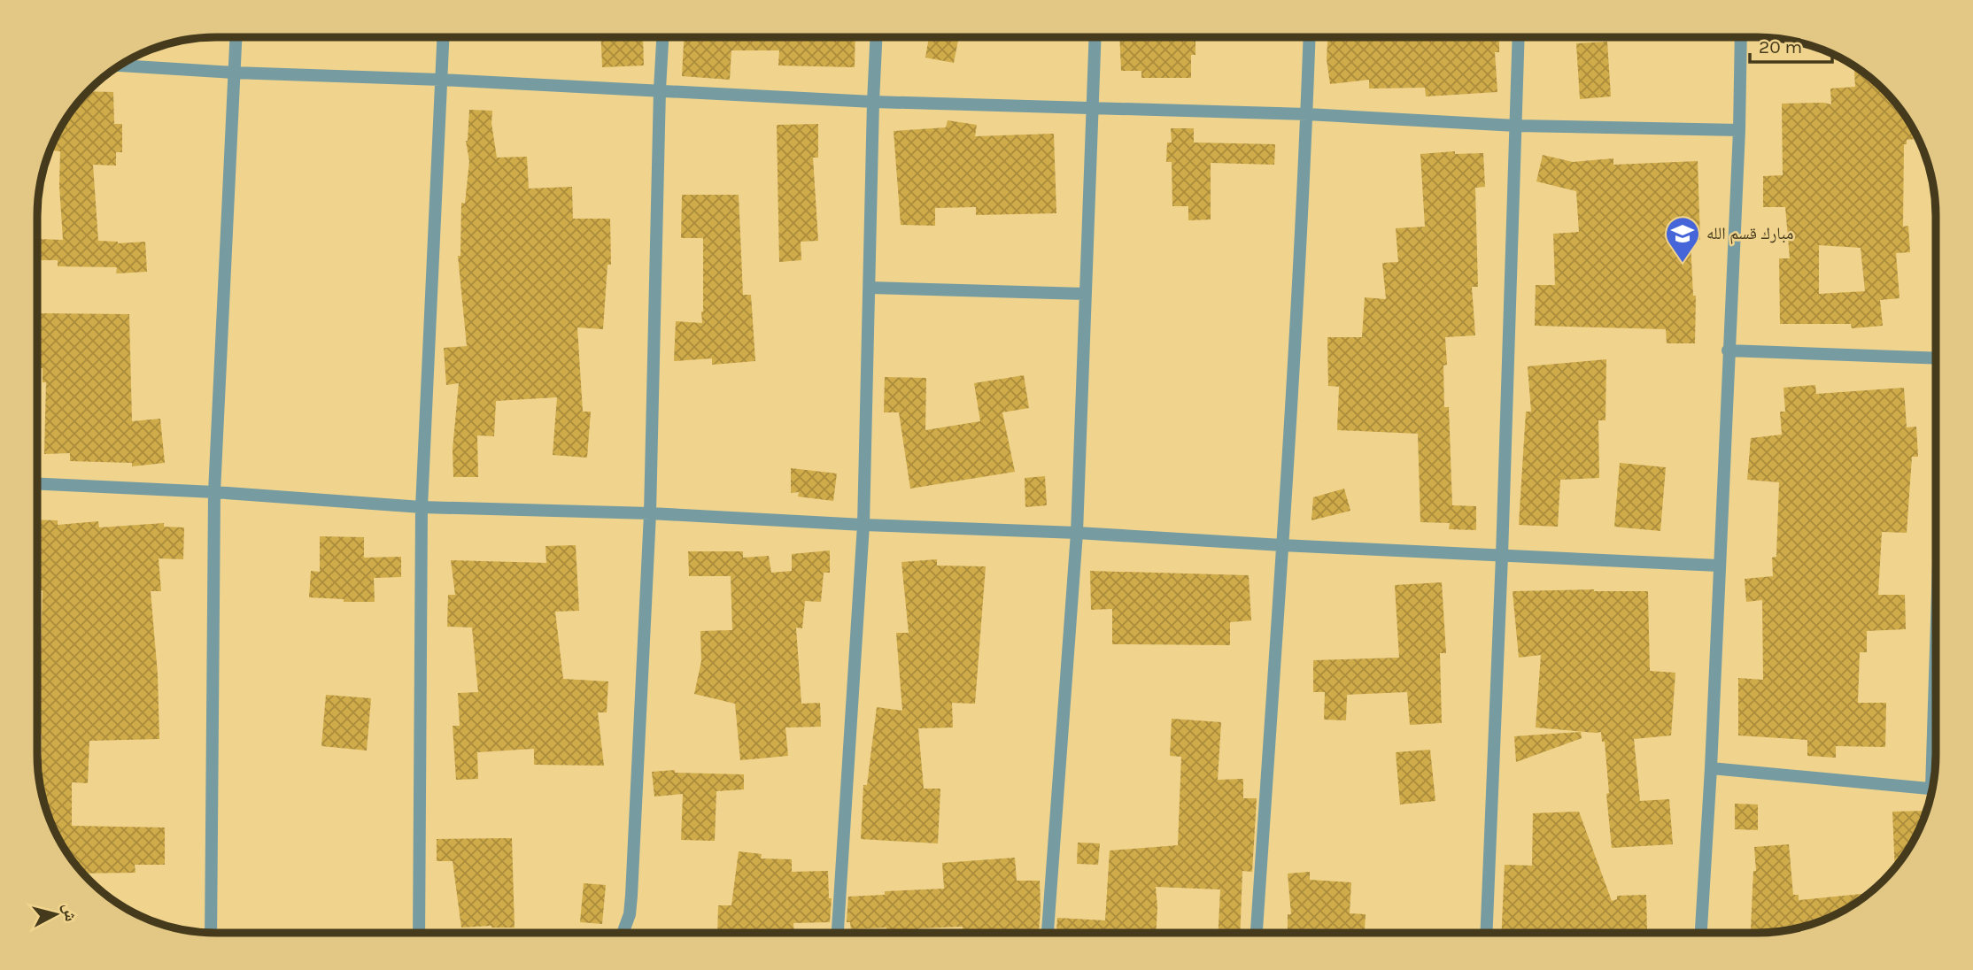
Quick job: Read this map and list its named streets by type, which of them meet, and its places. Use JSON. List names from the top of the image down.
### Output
{
  "places": {
    "school or university": ["مبارك قسم الله"]
  },
  "scale_bar": "20 m",
  "north": "right"
}
